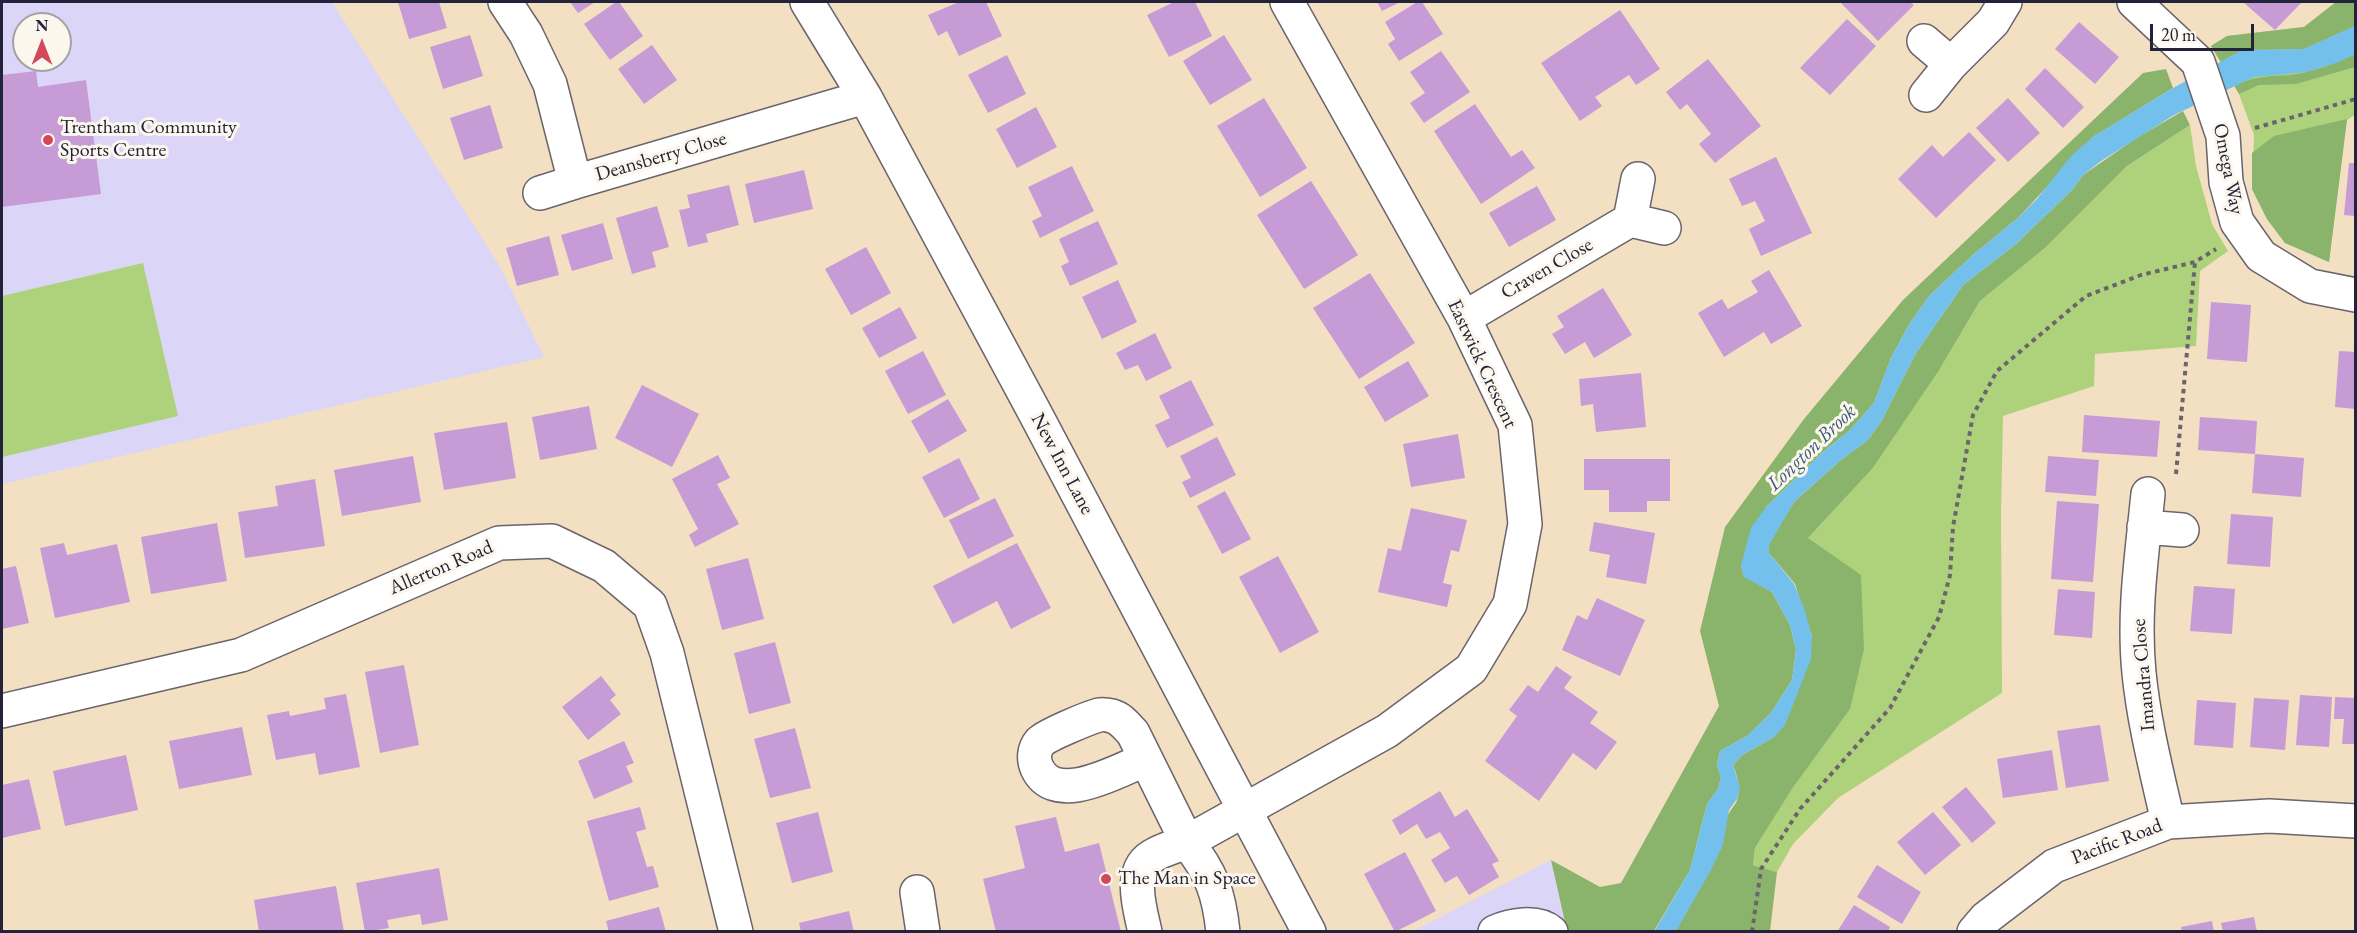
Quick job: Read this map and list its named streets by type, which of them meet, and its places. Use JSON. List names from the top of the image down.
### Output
{
  "streets": {
    "street": [
      "Deansberry Close",
      "Omega Way",
      "Craven Close",
      "Eastwick Crescent",
      "New Inn Lane",
      "Allerton Road",
      "Imandra Close",
      "Pacific Road"
    ]
  },
  "crossings": [
    ["Deansberry Close", "New Inn Lane"],
    ["Craven Close", "Eastwick Crescent"],
    ["Eastwick Crescent", "New Inn Lane"],
    ["Imandra Close", "Pacific Road"]
  ],
  "water": ["Longton Brook"],
  "places": ["Trentham Community Sports Centre", "The Man in Space"],
  "scale_bar": "20 m",
  "north": "top"
}
